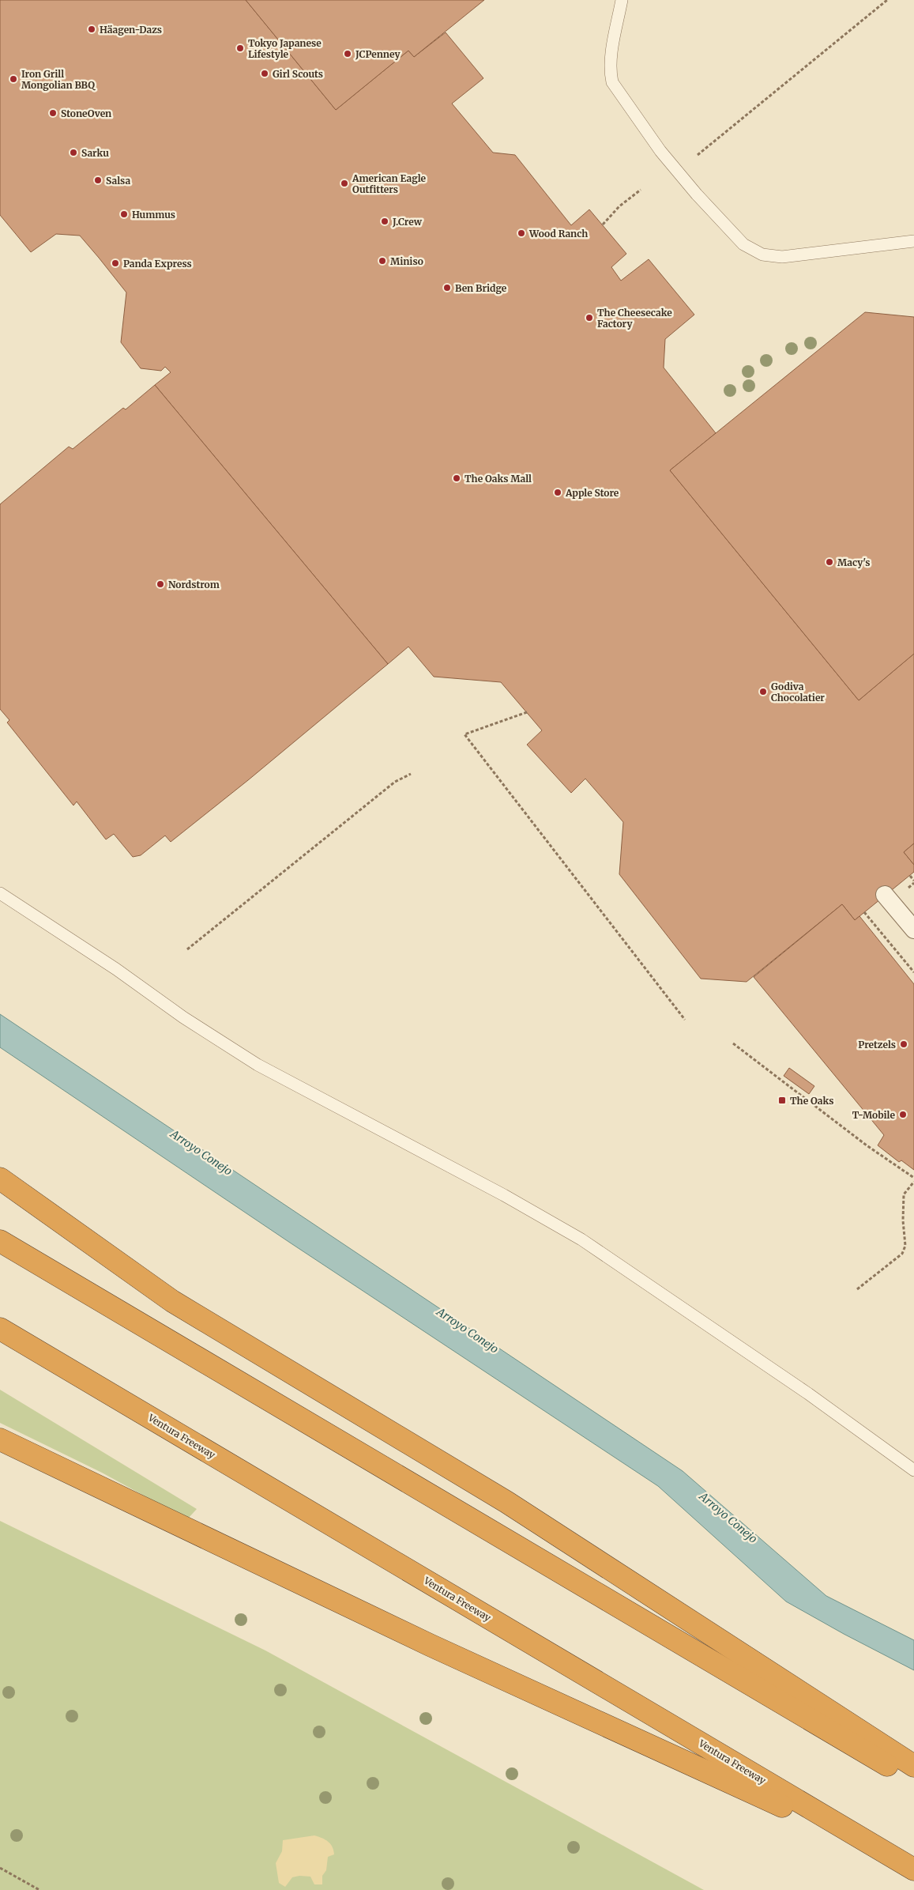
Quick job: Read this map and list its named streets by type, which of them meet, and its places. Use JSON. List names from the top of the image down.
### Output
{
  "streets": {
    "highway": ["Ventura Freeway"]
  },
  "water": ["Arroyo Conejo"],
  "places": {
    "other": [
      "Häagen-Dazs",
      "Tokyo Japanese Lifestyle",
      "JCPenney",
      "Girl Scouts",
      "Iron Grill Mongolian BBQ",
      "StoneOven",
      "Sarku",
      "Salsa",
      "American Eagle Outfitters",
      "Hummus",
      "J.Crew",
      "Wood Ranch",
      "Miniso",
      "Panda Express",
      "Ben Bridge",
      "The Cheesecake Factory",
      "The Oaks Mall",
      "Apple Store",
      "Macy's",
      "Nordstrom",
      "Godiva Chocolatier",
      "Pretzels",
      "T-Mobile"
    ],
    "transit": ["The Oaks"]
  }
}
